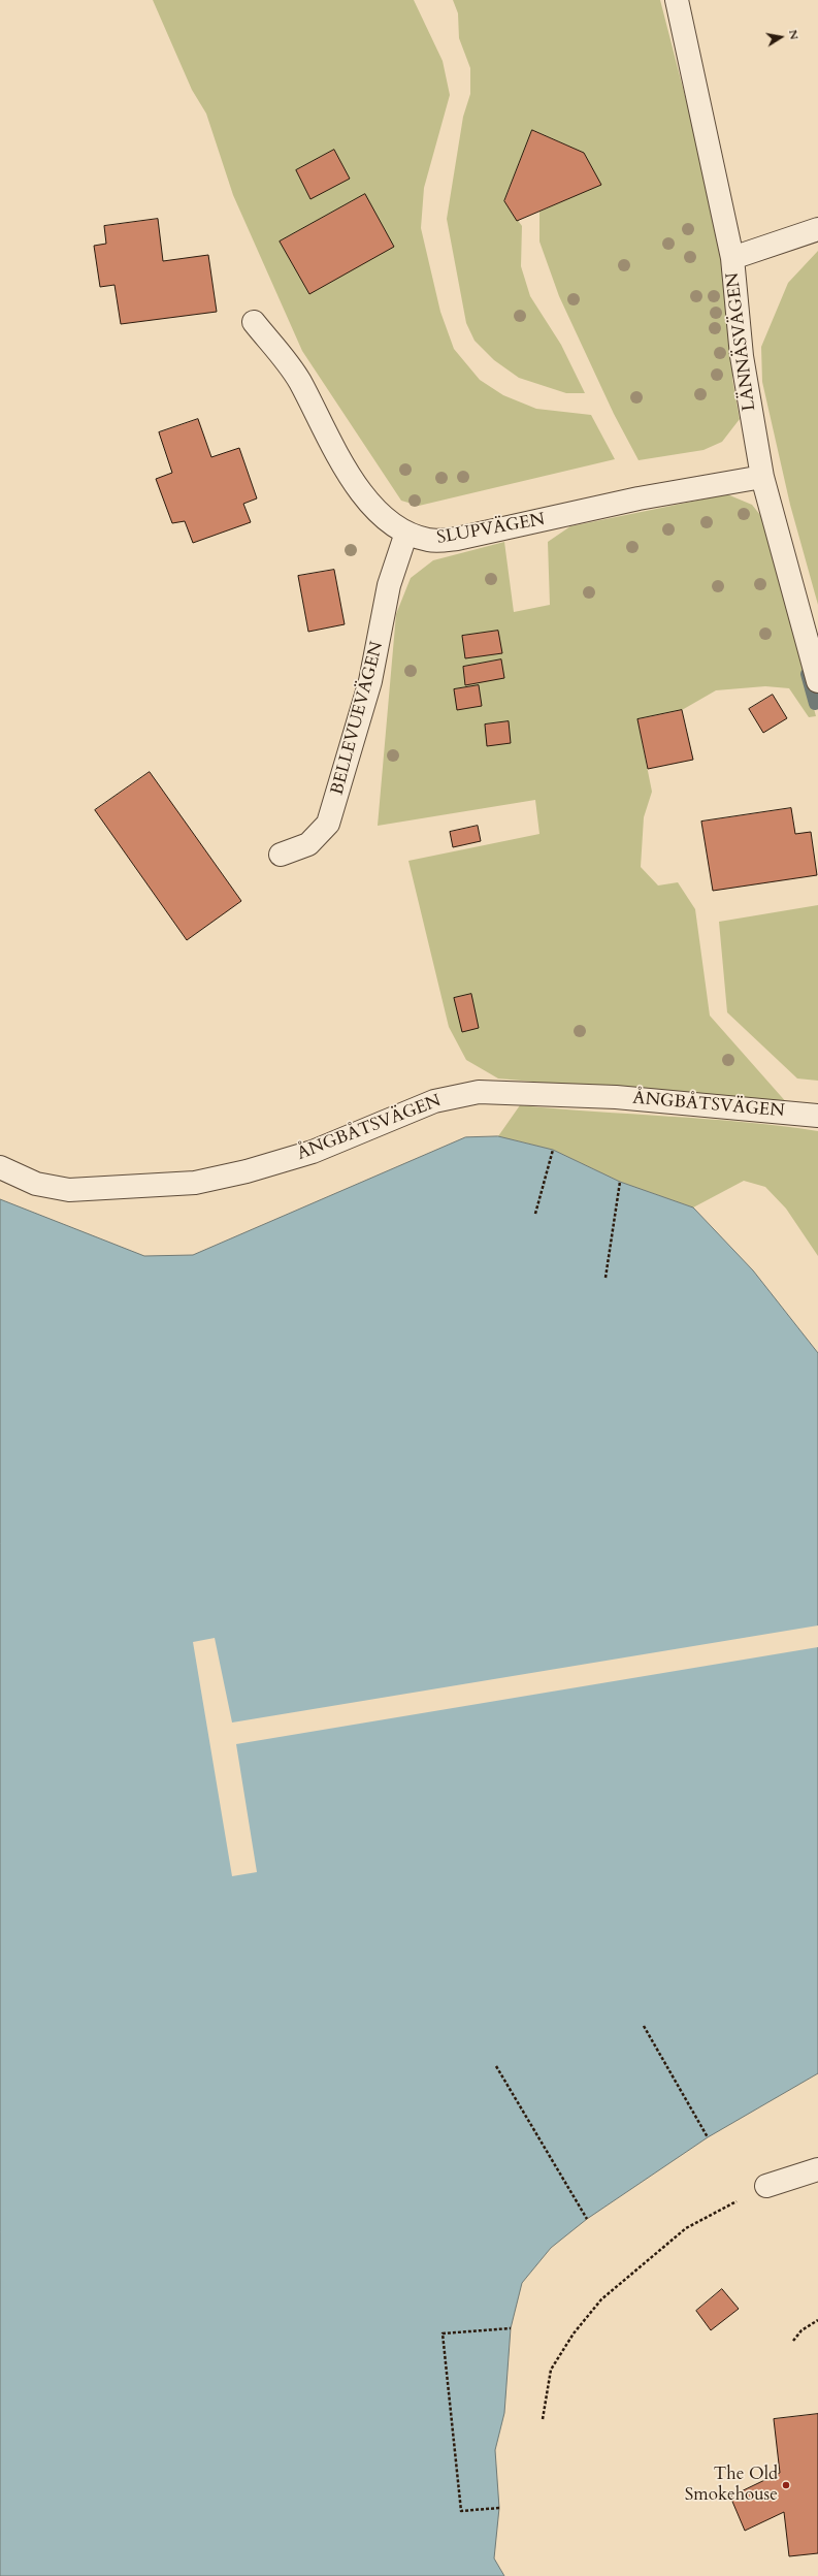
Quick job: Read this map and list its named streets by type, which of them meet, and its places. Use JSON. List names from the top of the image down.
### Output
{
  "streets": {
    "street": [
      "LÄNNÄSVÄGEN",
      "SLUPVÄGEN",
      "BELLEVUEVÄGEN",
      "ÅNGBÅTSVÄGEN"
    ]
  },
  "crossings": [
    ["LÄNNÄSVÄGEN", "SLUPVÄGEN"],
    ["SLUPVÄGEN", "BELLEVUEVÄGEN"]
  ],
  "places": ["The Old Smokehouse"],
  "north": "right"
}
